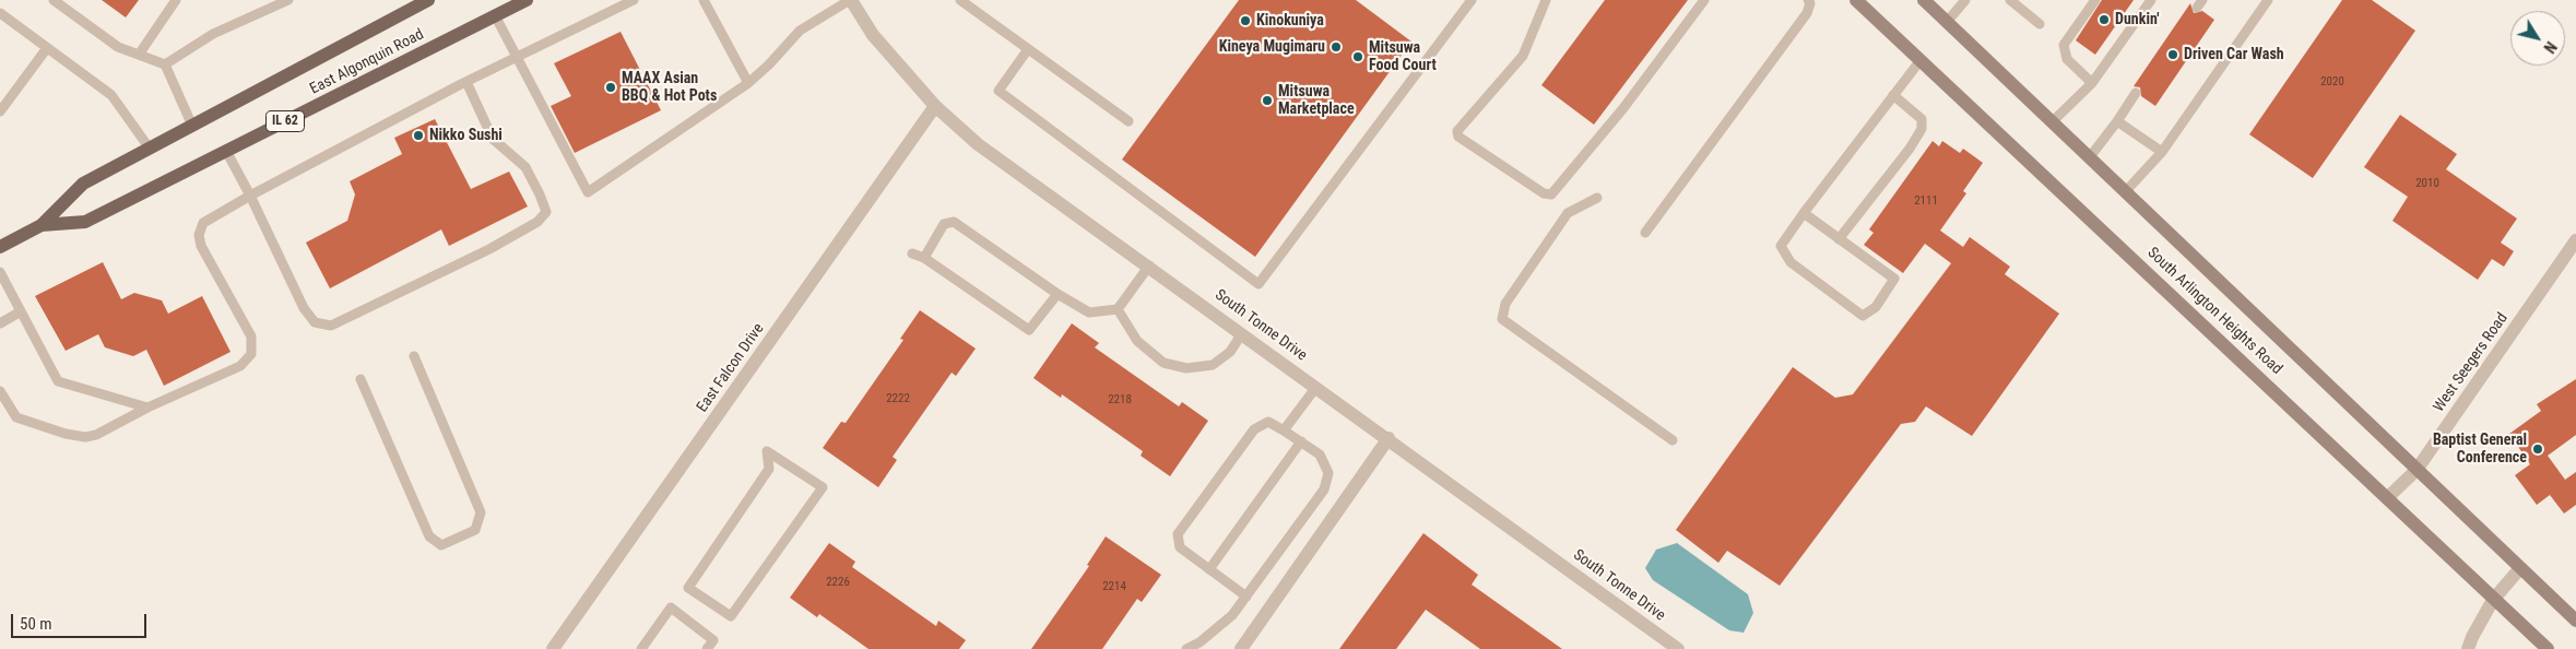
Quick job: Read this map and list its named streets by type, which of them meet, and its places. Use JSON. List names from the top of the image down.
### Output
{
  "streets": {
    "main road": ["East Algonquin Road", "IL 62", "South Arlington Heights Road"],
    "street": ["South Tonne Drive", "West Seegers Road", "East Falcon Drive"]
  },
  "crossings": [
    ["South Arlington Heights Road", "West Seegers Road"],
    ["South Tonne Drive", "East Falcon Drive"]
  ],
  "places": [
    "Dunkin'",
    "Kinokuniya",
    "Kineya Mugimaru",
    "Driven Car Wash",
    "Mitsuwa Food Court",
    "MAAX Asian BBQ & Hot Pots",
    "Mitsuwa Marketplace",
    "Nikko Sushi",
    "Baptist General Conference"
  ],
  "house_numbers": [
    "2020",
    "2010",
    "2111",
    "2222",
    "2218",
    "2226",
    "2214"
  ],
  "scale_bar": "50 m",
  "north": "bottom right"
}
